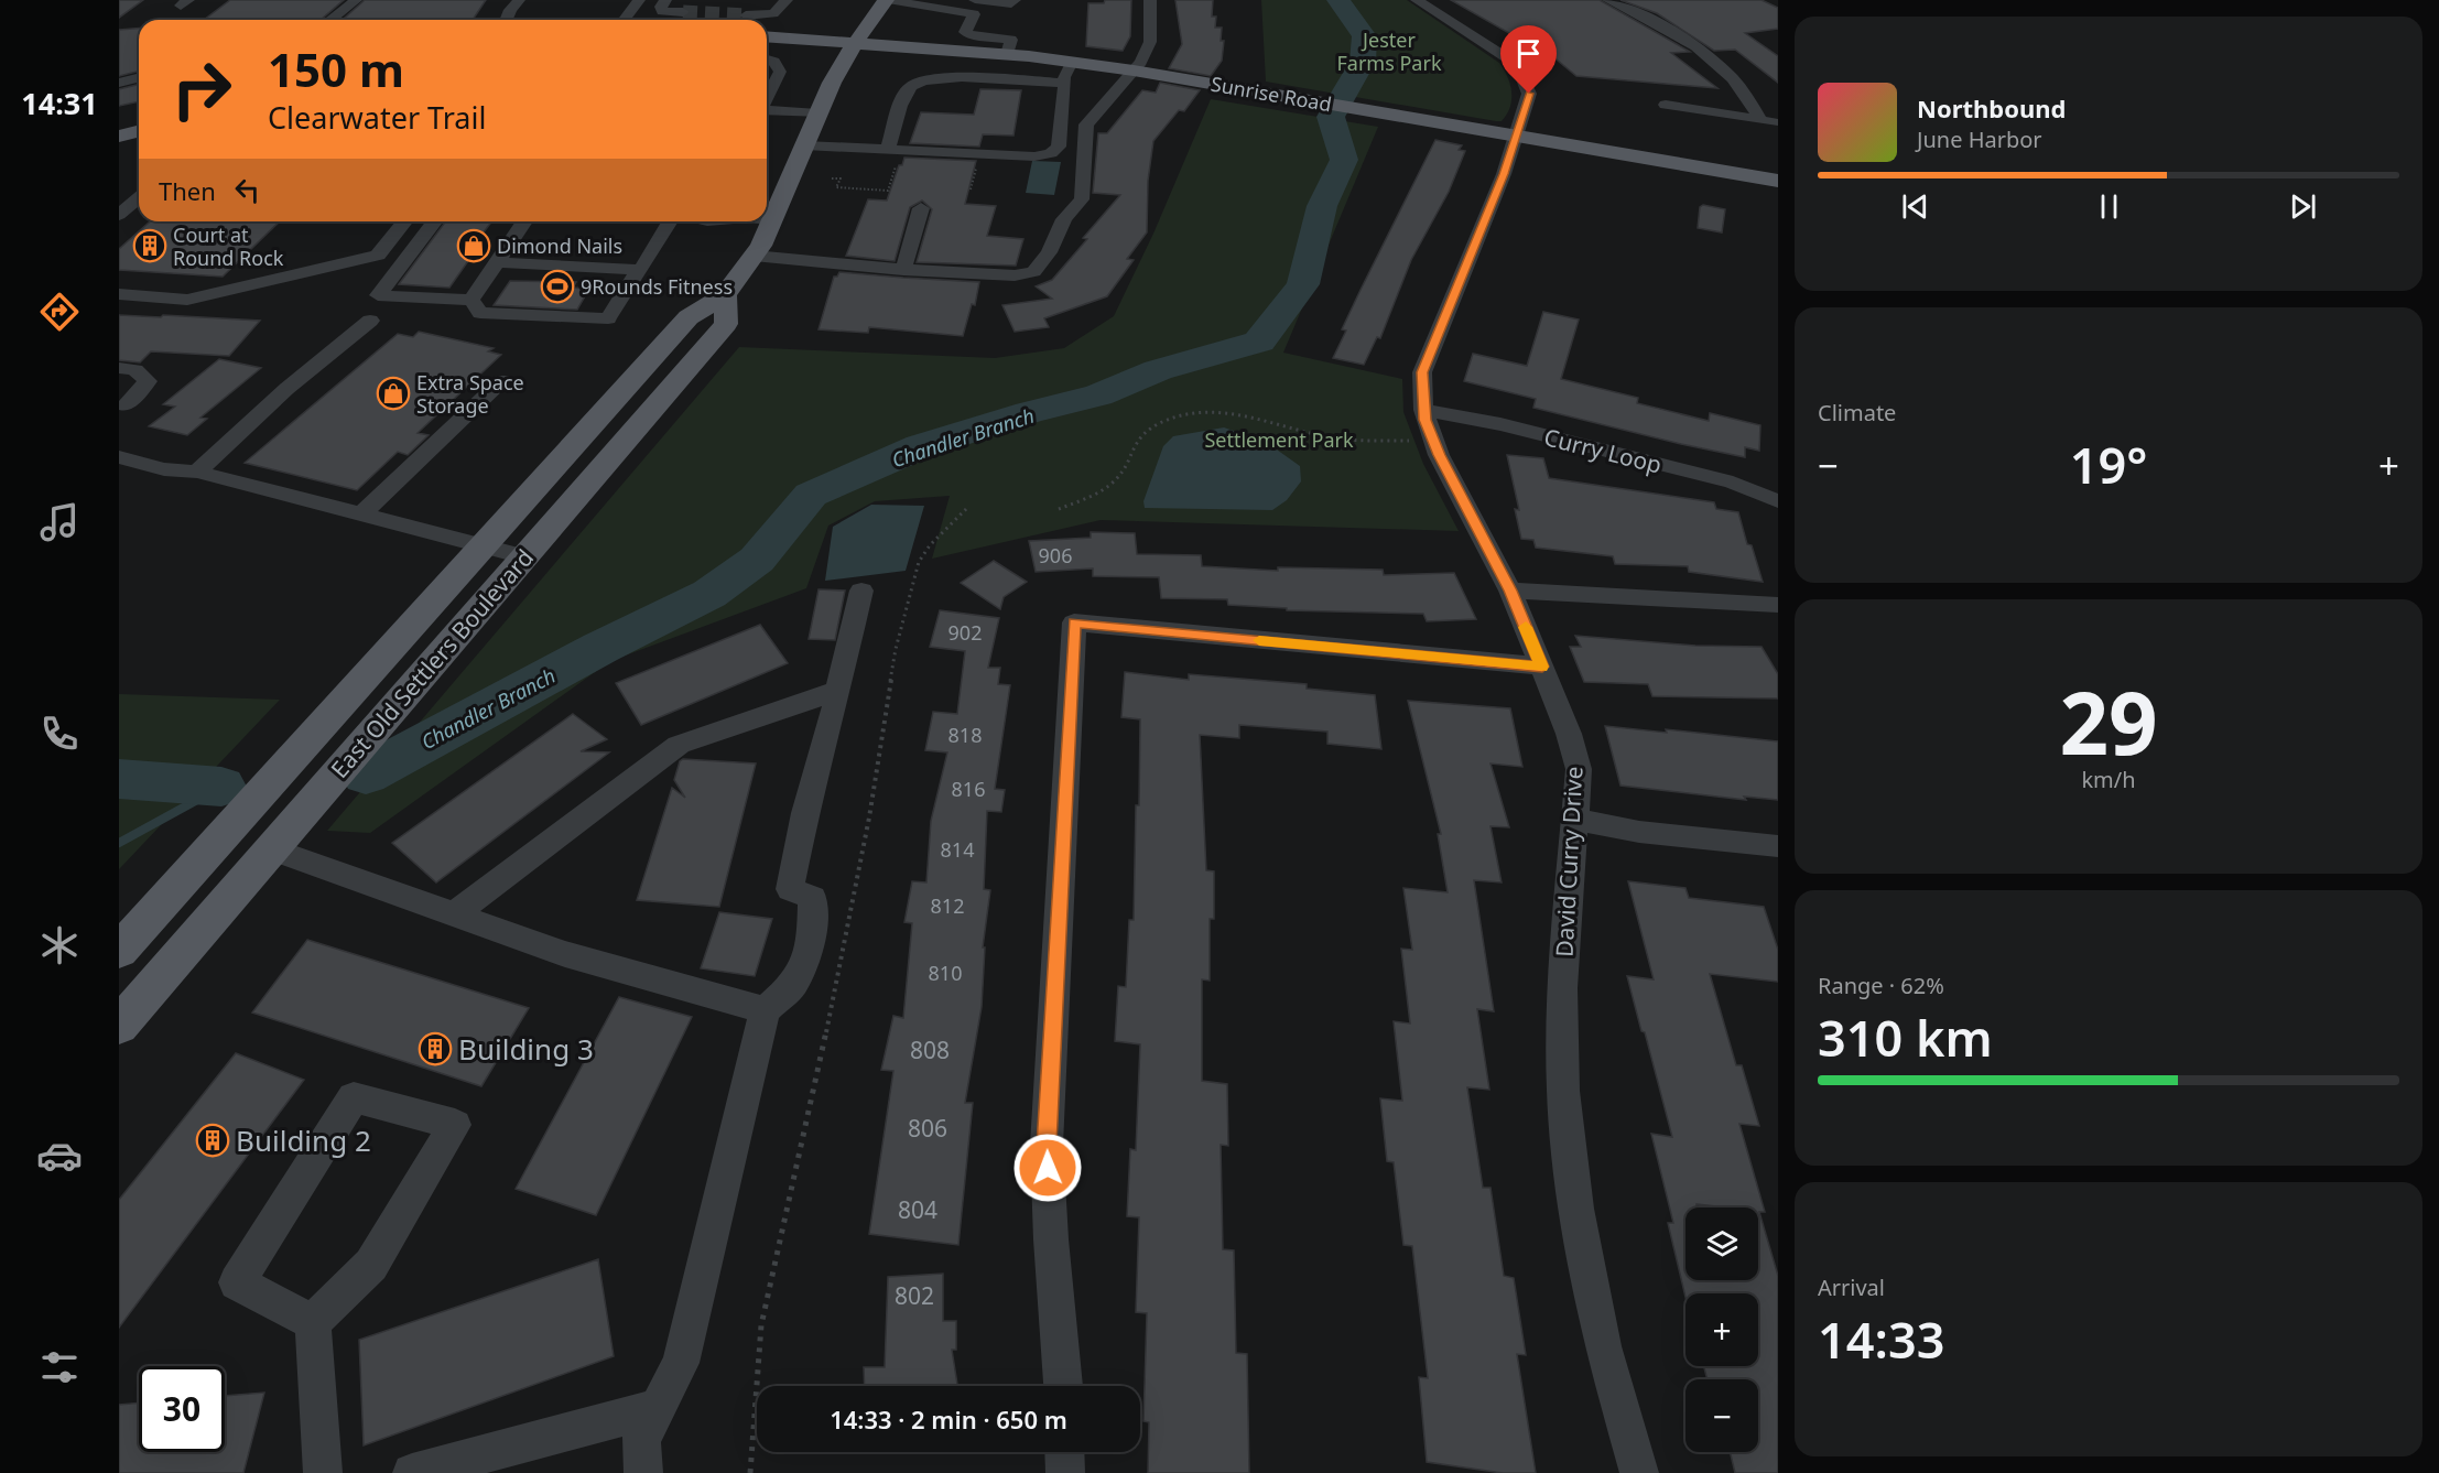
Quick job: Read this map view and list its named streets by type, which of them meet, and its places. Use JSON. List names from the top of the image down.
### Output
{
  "streets": {
    "main road": ["Sunrise Road", "East Old Settlers Boulevard"],
    "street": ["Curry Loop", "David Curry Drive"]
  },
  "crossings": [
    ["Sunrise Road", "East Old Settlers Boulevard"],
    ["Sunrise Road", "David Curry Drive"],
    ["Curry Loop", "David Curry Drive"]
  ],
  "water": ["Chandler Branch"],
  "parks": ["Jester Farms Park", "Settlement Park"],
  "places": {
    "building": ["Court at Round Rock", "Building 3", "Building 2"],
    "shop": ["Dimond Nails", "Extra Space Storage"],
    "sports": ["9Rounds Fitness"]
  },
  "house_numbers": [
    "906",
    "902",
    "818",
    "816",
    "814",
    "812",
    "810",
    "808",
    "806",
    "804",
    "802"
  ],
  "page": {
    "tabs": "14:31",
    "turn": ["150 m", "Clearwater Trail"],
    "song": ["Northbound", "June Harbor"],
    "then": "Then",
    "tile": [
      "Climate",
      ["29", "km/h"],
      ["Range · 62%", "310 km"],
      ["Arrival", "14:33"]
    ],
    "heat": ["−", "19°", "+"],
    "map_buttons": ["+", "−"],
    "limit": "30",
    "trip": "14:33 · 2 min · 650 m"
  }
}
